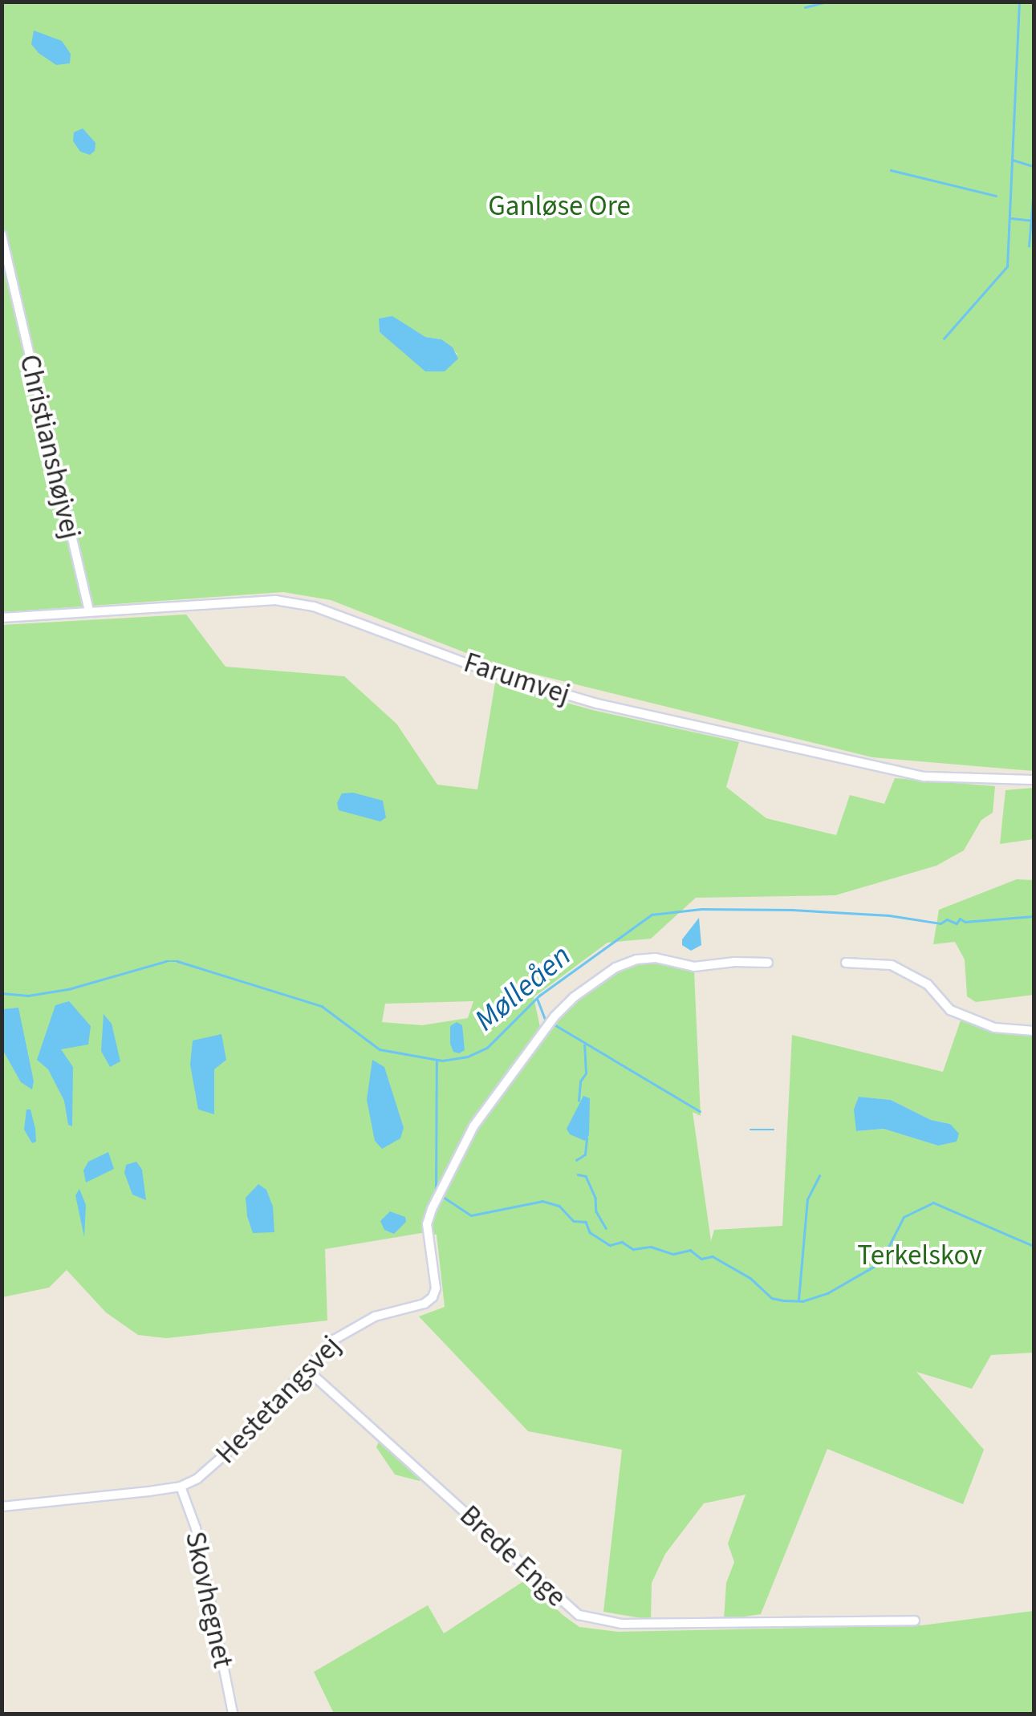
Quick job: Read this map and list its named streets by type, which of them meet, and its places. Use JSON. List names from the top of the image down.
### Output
{
  "streets": {
    "street": [
      "Christianshøjvej",
      "Farumvej",
      "Hestetangsvej",
      "Brede Enge",
      "Skovhegnet"
    ]
  },
  "crossings": [
    ["Christianshøjvej", "Farumvej"],
    ["Hestetangsvej", "Brede Enge"],
    ["Hestetangsvej", "Skovhegnet"]
  ],
  "water": ["Mølleåen"],
  "parks": ["Ganløse Ore", "Terkelskov"]
}
